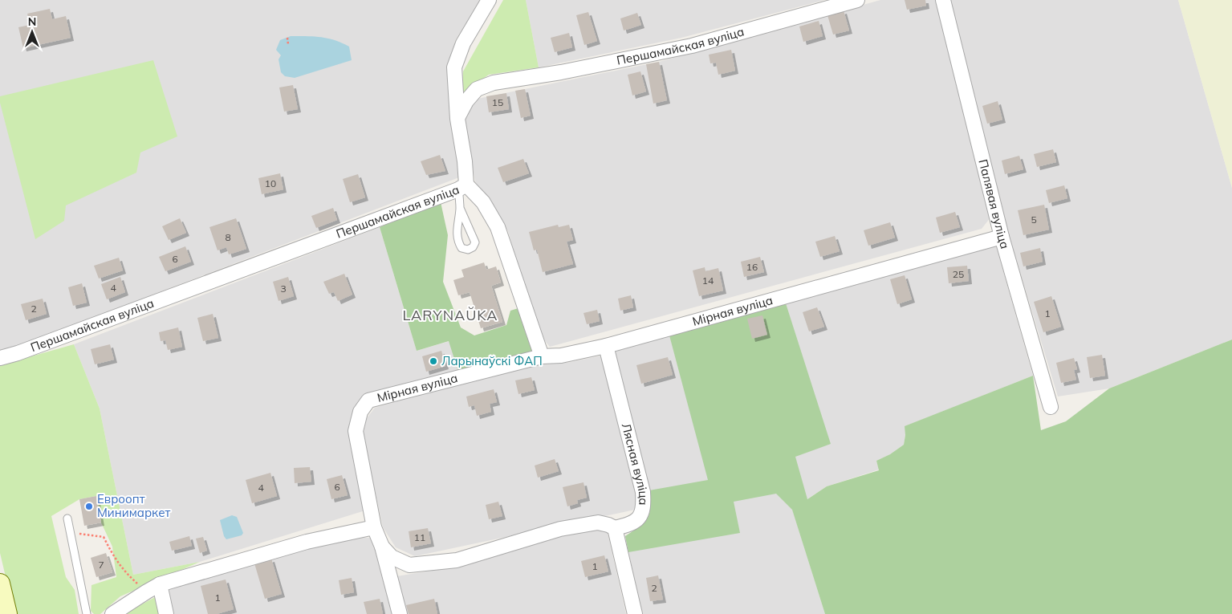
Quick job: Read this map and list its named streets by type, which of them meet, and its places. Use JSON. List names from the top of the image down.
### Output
{
  "streets": {
    "street": [
      "Першамайская вуліца",
      "Палявая вуліца",
      "Мірная вуліца",
      "Лясная вуліца"
    ]
  },
  "crossings": [
    ["Палявая вуліца", "Мірная вуліца"],
    ["Мірная вуліца", "Лясная вуліца"]
  ],
  "districts": ["LARYNAŬKA"],
  "places": ["Ларынаўскі ФАП", "Евроопт Минимаркет"],
  "house_numbers": [
    "15",
    "10",
    "5",
    "8",
    "6",
    "16",
    "25",
    "14",
    "4",
    "3",
    "2",
    "1",
    "6",
    "4",
    "11",
    "7",
    "1",
    "2",
    "1"
  ],
  "north": "top"
}
